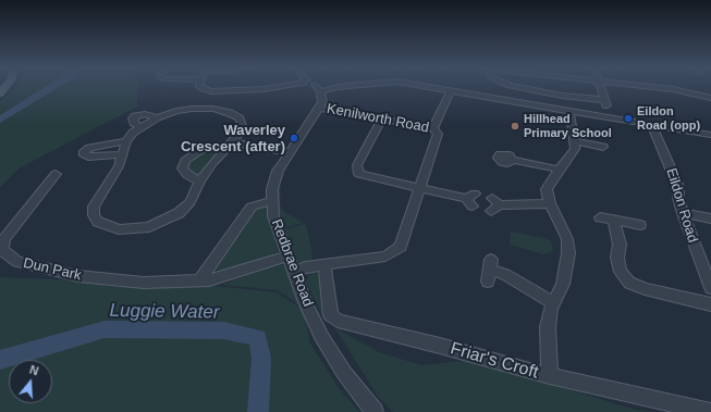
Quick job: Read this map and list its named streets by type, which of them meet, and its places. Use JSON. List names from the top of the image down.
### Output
{
  "streets": {
    "street": [
      "Kenilworth Road",
      "Eildon Road",
      "Redbrae Road",
      "Dun Park",
      "Friar's Croft"
    ]
  },
  "crossings": [
    ["Kenilworth Road", "Redbrae Road"],
    ["Kenilworth Road", "Friar's Croft"],
    ["Redbrae Road", "Dun Park"]
  ],
  "water": ["Luggie Water"],
  "places": ["Eildon Road (opp)", "Hillhead Primary School", "Waverley Crescent (after)"],
  "north": "top"
}
